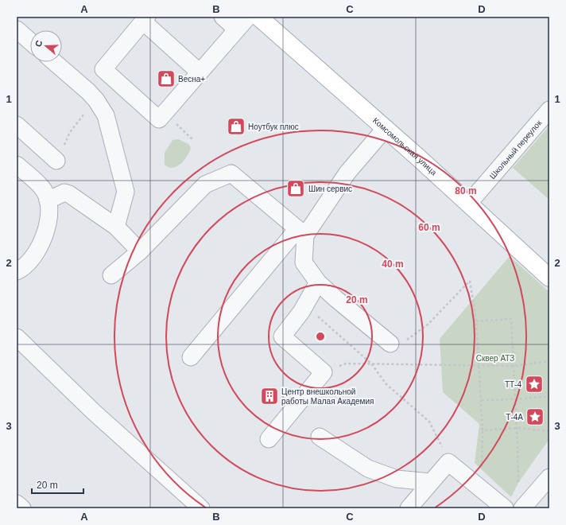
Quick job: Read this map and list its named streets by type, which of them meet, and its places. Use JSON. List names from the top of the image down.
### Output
{
  "streets": {
    "main road": ["Комсомольская улица"],
    "street": ["Школьный переулок"]
  },
  "crossings": [
    ["Комсомольская улица", "Школьный переулок"]
  ],
  "parks": ["Сквер АТЗ"],
  "places": {
    "shop": ["Весна+", "Ноутбук плюс", "Шин сервис"],
    "place": ["ТТ-4", "Т-4А"],
    "building": ["Центр внешкольной работы Малая Академия"]
  },
  "scale_bar": "20 m",
  "north": "left",
  "grid": {
    "columns": [
      "A",
      "B",
      "C",
      "D"
    ],
    "rows": ["1", "2", "3"]
  },
  "rings": [
    "80 m",
    "60 m",
    "40 m",
    "20 m"
  ]
}
